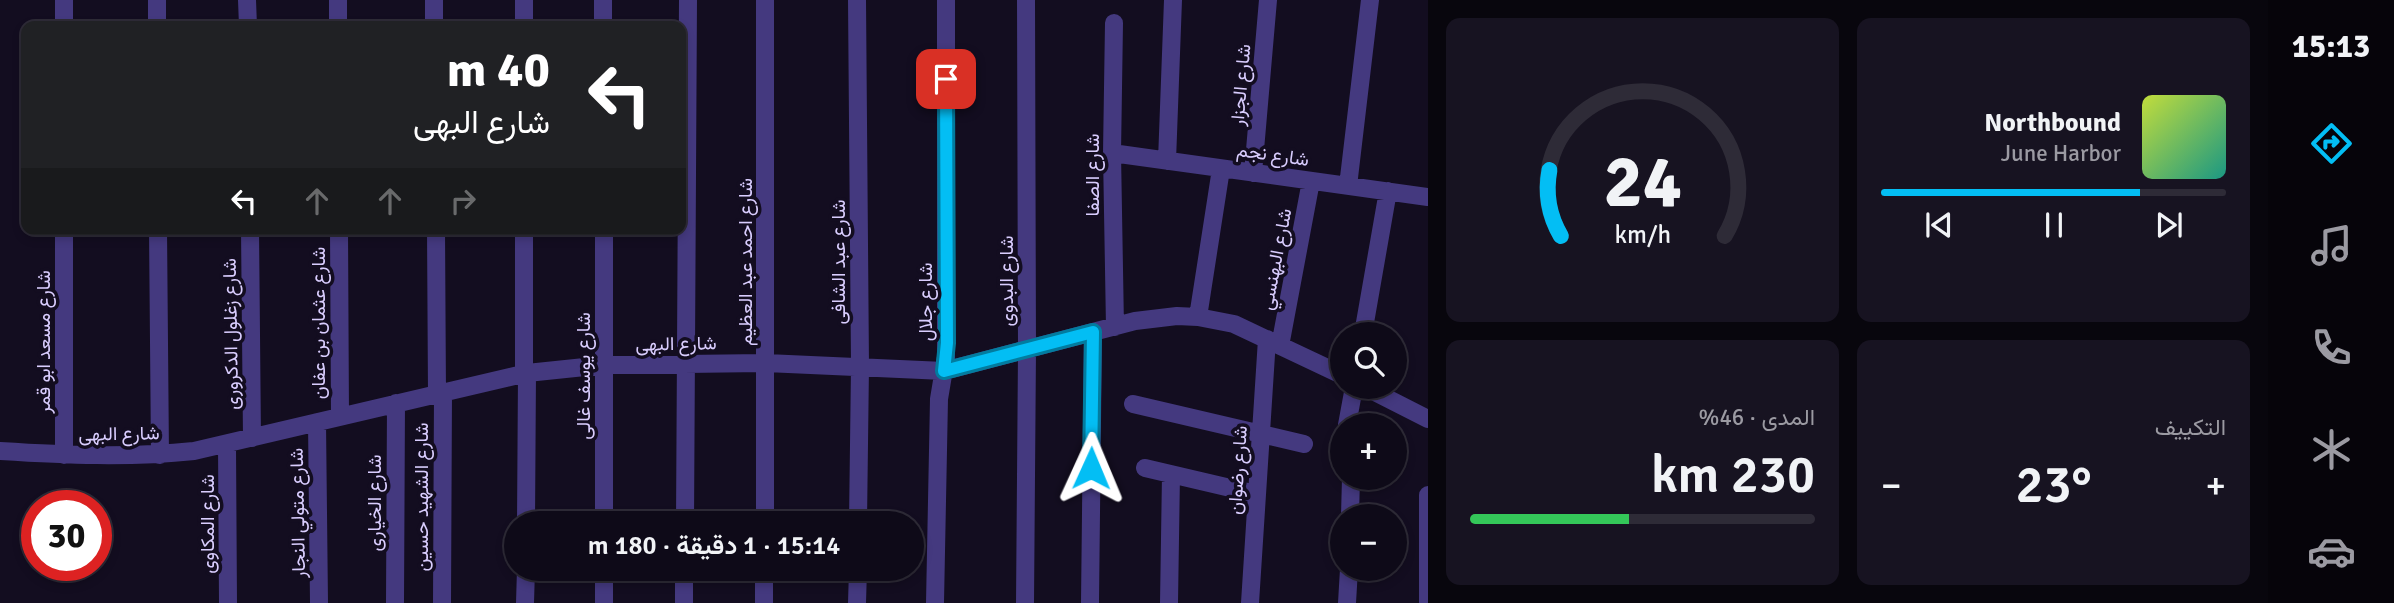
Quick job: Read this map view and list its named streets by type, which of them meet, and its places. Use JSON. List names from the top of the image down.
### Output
{
  "streets": {
    "street": [
      "شارع الجزار",
      "شارع نجم",
      "شارع الصفا",
      "شارع البهنسي",
      "شارع احمد عبد العظيم",
      "شارع عبد الشافى",
      "شارع البدوى",
      "شارع جلال",
      "شارع عثمان بن عفان",
      "شارع زغلول الدكرورى",
      "شارع مسعد ابو قمر",
      "شارع البهى",
      "شارع يوسف غالى",
      "شارع رضوان",
      "شارع الشهيد حسين",
      "شارع الخيارى",
      "شارع متولي النجار",
      "شارع المكاوى"
    ]
  },
  "crossings": [
    ["شارع الجزار", "شارع نجم"],
    ["شارع نجم", "شارع الصفا"],
    ["شارع نجم", "شارع البهنسي"],
    ["شارع الصفا", "شارع البهى"],
    ["شارع البهنسي", "شارع البهى"],
    ["شارع البهنسي", "شارع رضوان"],
    ["شارع احمد عبد العظيم", "شارع البهى"],
    ["شارع عبد الشافى", "شارع البهى"],
    ["شارع البدوى", "شارع البهى"],
    ["شارع جلال", "شارع البهى"],
    ["شارع عثمان بن عفان", "شارع البهى"],
    ["شارع زغلول الدكرورى", "شارع البهى"],
    ["شارع مسعد ابو قمر", "شارع البهى"],
    ["شارع البهى", "شارع يوسف غالى"],
    ["شارع البهى", "شارع رضوان"],
    ["شارع البهى", "شارع الشهيد حسين"],
    ["شارع البهى", "شارع الخيارى"],
    ["شارع البهى", "شارع متولي النجار"],
    ["شارع البهى", "شارع المكاوى"]
  ],
  "page": {
    "tabs": "15:13",
    "turn": ["40 m", "شارع البهى"],
    "song": ["Northbound", "June Harbor"],
    "map_buttons": ["+", "−"],
    "tile": [
      "التكييف",
      ["المدى · 46%", "230 km"]
    ],
    "heat": ["−", "23°", "+"],
    "limit": "30",
    "trip": "15:14 · 1 دقيقة · 180 m",
    "gauge": ["24", "km/h"]
  }
}
